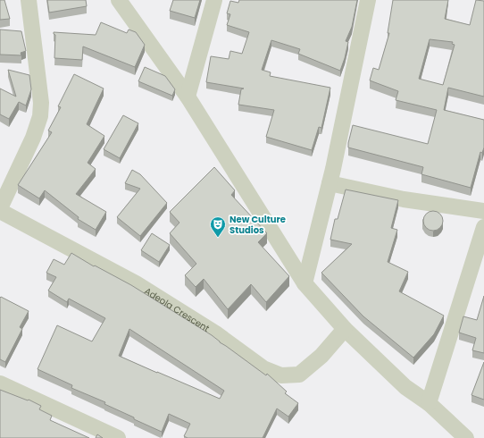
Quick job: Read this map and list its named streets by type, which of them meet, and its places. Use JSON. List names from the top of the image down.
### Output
{
  "streets": {
    "street": ["Adeola Crescent"]
  },
  "places": {
    "theatre": ["New Culture Studios"]
  }
}
